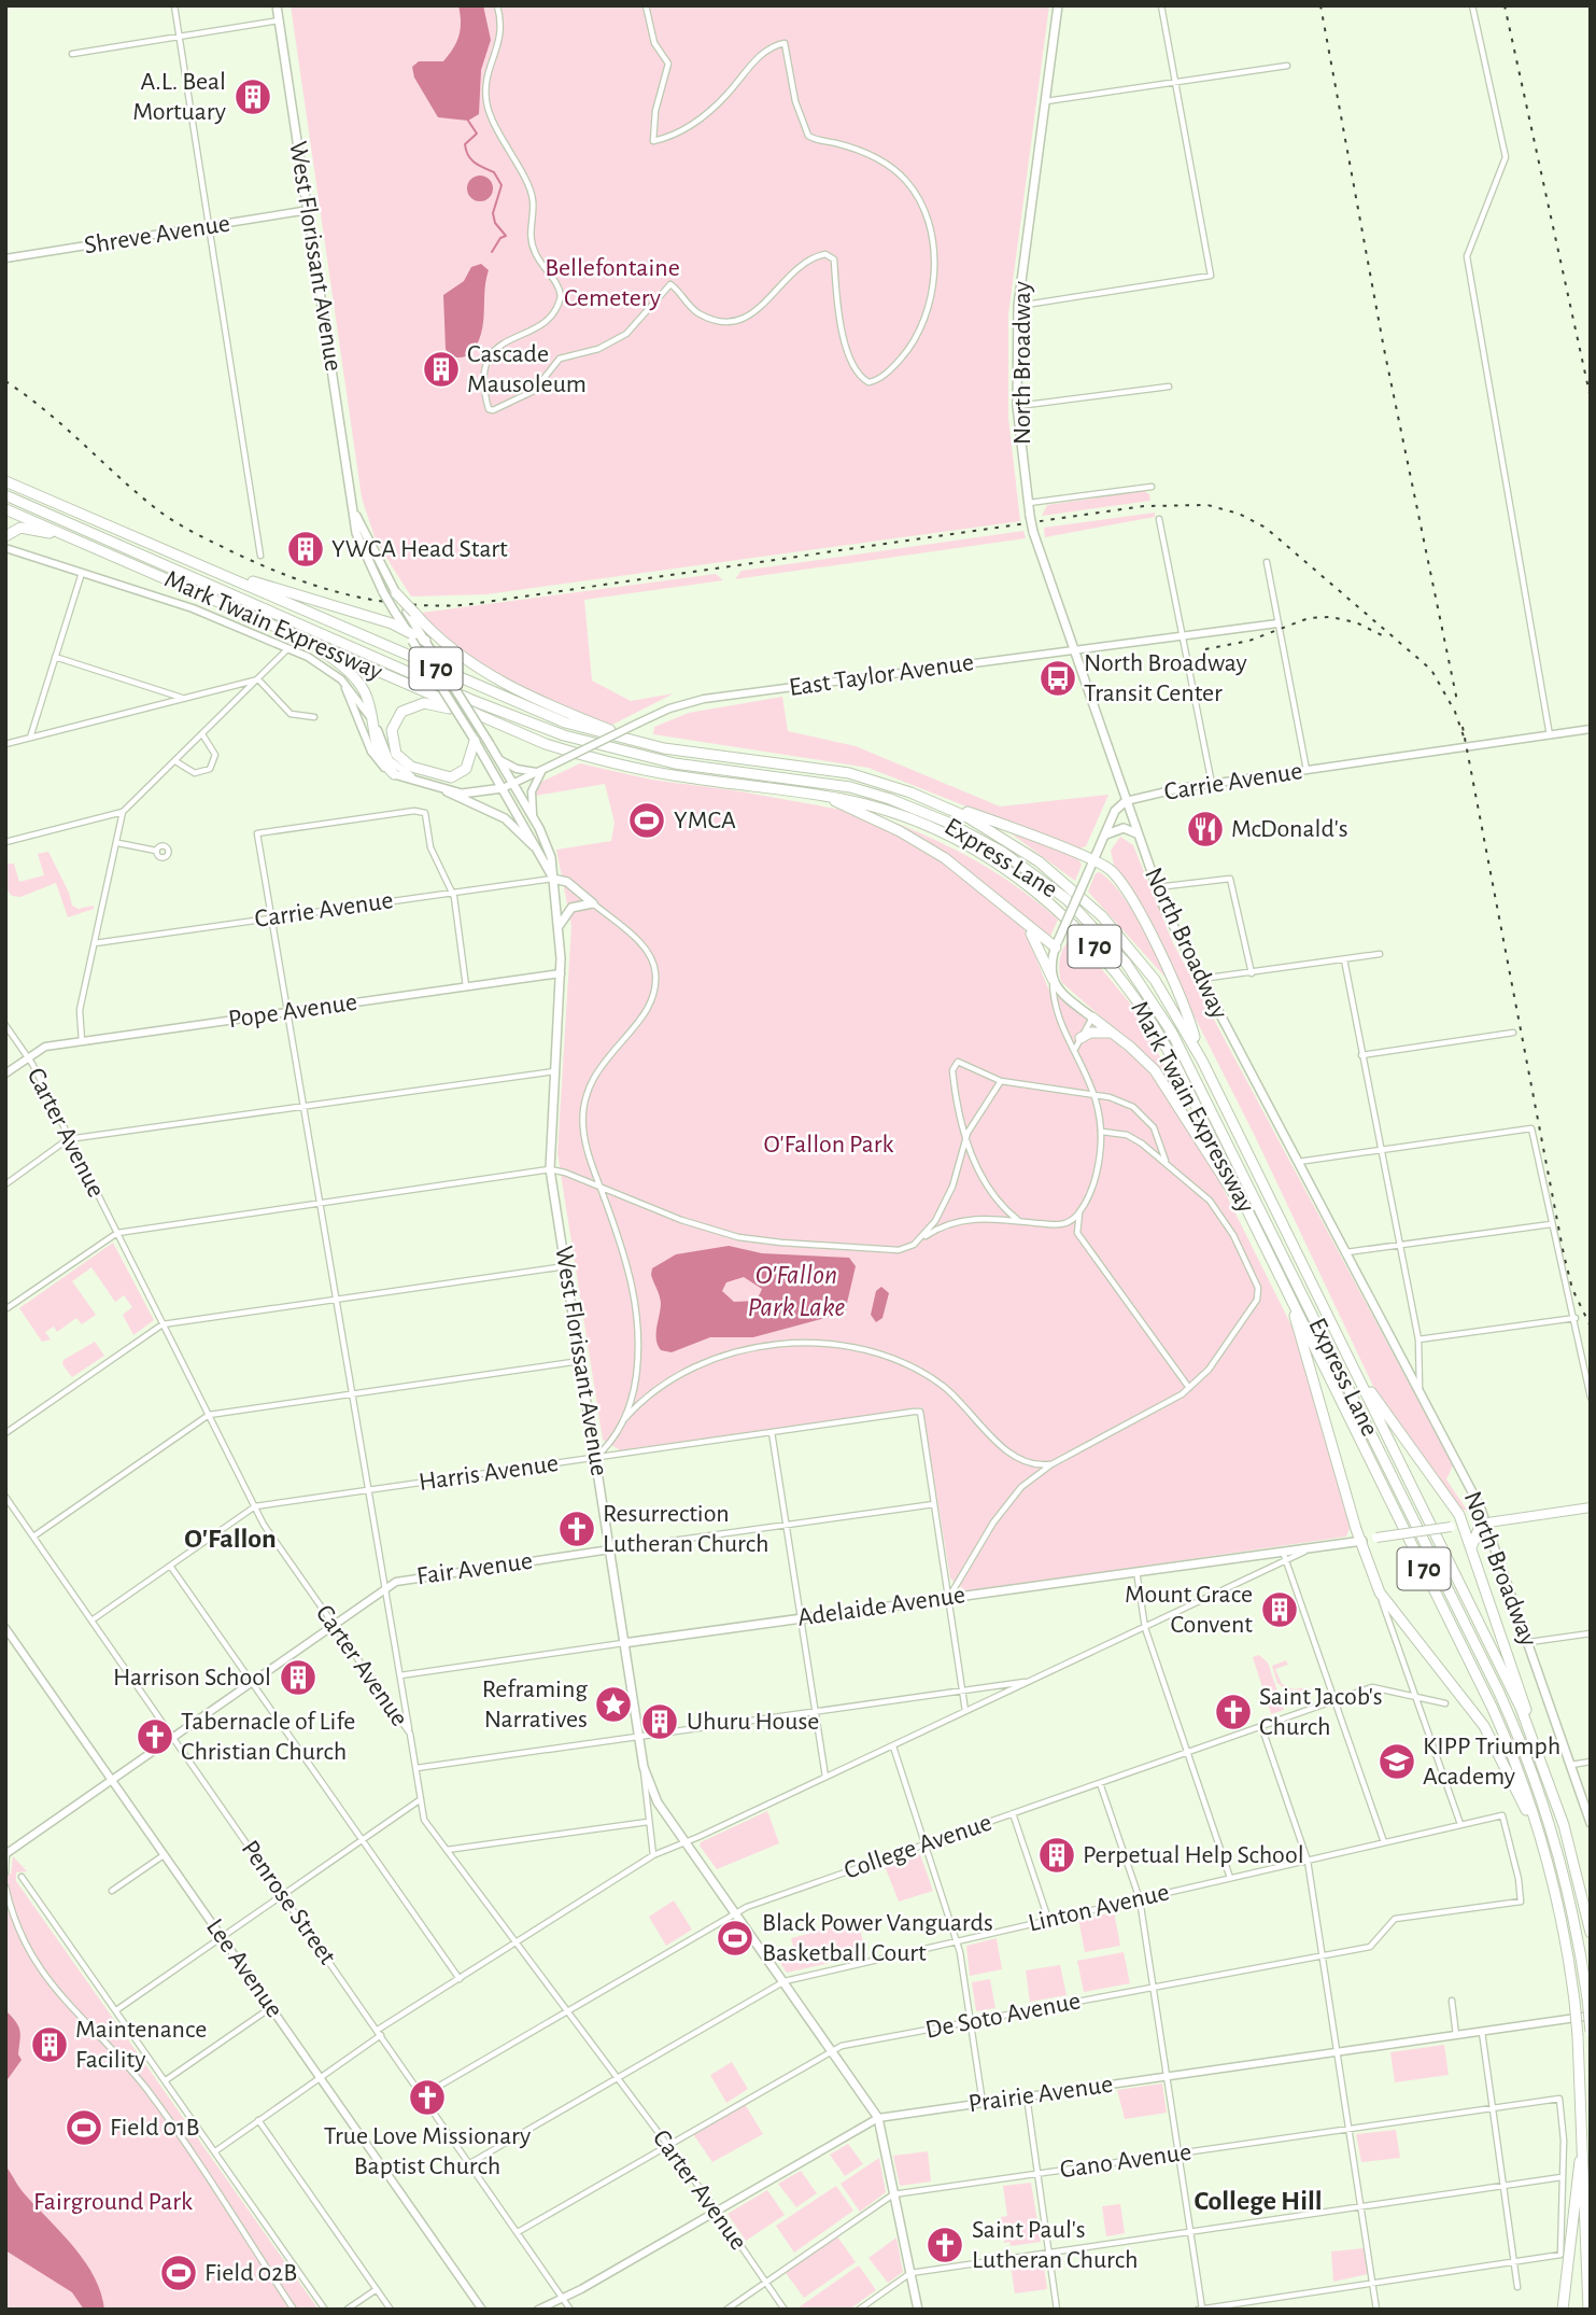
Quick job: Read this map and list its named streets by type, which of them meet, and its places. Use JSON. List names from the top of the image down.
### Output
{
  "streets": {
    "highway": ["Mark Twain Expressway", "I 70", "Express Lane"],
    "main road": ["West Florissant Avenue", "North Broadway", "Adelaide Avenue"],
    "street": [
      "Shreve Avenue",
      "East Taylor Avenue",
      "Carrie Avenue",
      "Pope Avenue",
      "Carter Avenue",
      "Harris Avenue",
      "Fair Avenue",
      "College Avenue",
      "Penrose Street",
      "Linton Avenue",
      "Lee Avenue",
      "De Soto Avenue",
      "Prairie Avenue",
      "Gano Avenue"
    ]
  },
  "crossings": [
    ["Shreve Avenue", "West Florissant Avenue"],
    ["West Florissant Avenue", "East Taylor Avenue"],
    ["West Florissant Avenue", "Carrie Avenue"],
    ["West Florissant Avenue", "Pope Avenue"],
    ["West Florissant Avenue", "Harris Avenue"],
    ["West Florissant Avenue", "Fair Avenue"],
    ["West Florissant Avenue", "Adelaide Avenue"],
    ["West Florissant Avenue", "College Avenue"],
    ["West Florissant Avenue", "Linton Avenue"],
    ["West Florissant Avenue", "De Soto Avenue"],
    ["West Florissant Avenue", "Prairie Avenue"],
    ["West Florissant Avenue", "Gano Avenue"],
    ["North Broadway", "East Taylor Avenue"],
    ["North Broadway", "Carrie Avenue"],
    ["Pope Avenue", "Carter Avenue"],
    ["Carter Avenue", "Harris Avenue"],
    ["Carter Avenue", "Fair Avenue"],
    ["Carter Avenue", "College Avenue"],
    ["Carter Avenue", "Linton Avenue"],
    ["Carter Avenue", "De Soto Avenue"],
    ["Carter Avenue", "Prairie Avenue"],
    ["Carter Avenue", "Gano Avenue"],
    ["Harris Avenue", "Fair Avenue"],
    ["Harris Avenue", "Penrose Street"],
    ["Fair Avenue", "Penrose Street"],
    ["Fair Avenue", "Lee Avenue"],
    ["College Avenue", "Penrose Street"],
    ["Penrose Street", "Linton Avenue"],
    ["Penrose Street", "De Soto Avenue"],
    ["Penrose Street", "Prairie Avenue"],
    ["Linton Avenue", "De Soto Avenue"]
  ],
  "districts": ["O'Fallon", "College Hill"],
  "water": ["O'Fallon Park Lake"],
  "parks": ["Bellefontaine Cemetery", "O'Fallon Park", "Fairground Park"],
  "places": {
    "building": [
      "A.L. Beal Mortuary",
      "Cascade Mausoleum",
      "YWCA Head Start",
      "Mount Grace Convent",
      "Harrison School",
      "Uhuru House",
      "Perpetual Help School",
      "Maintenance Facility"
    ],
    "bus stop": ["North Broadway Transit Center"],
    "sports": [
      "YMCA",
      "Black Power Vanguards Basketball Court",
      "Field 01B",
      "Field 02B"
    ],
    "restaurant": ["McDonald's"],
    "church": [
      "Resurrection Lutheran Church",
      "Saint Jacob's Church",
      "Tabernacle of Life Christian Church",
      "True Love Missionary Baptist Church",
      "Saint Paul's Lutheran Church"
    ],
    "place": ["Reframing Narratives"],
    "school or university": ["KIPP Triumph Academy"]
  }
}
